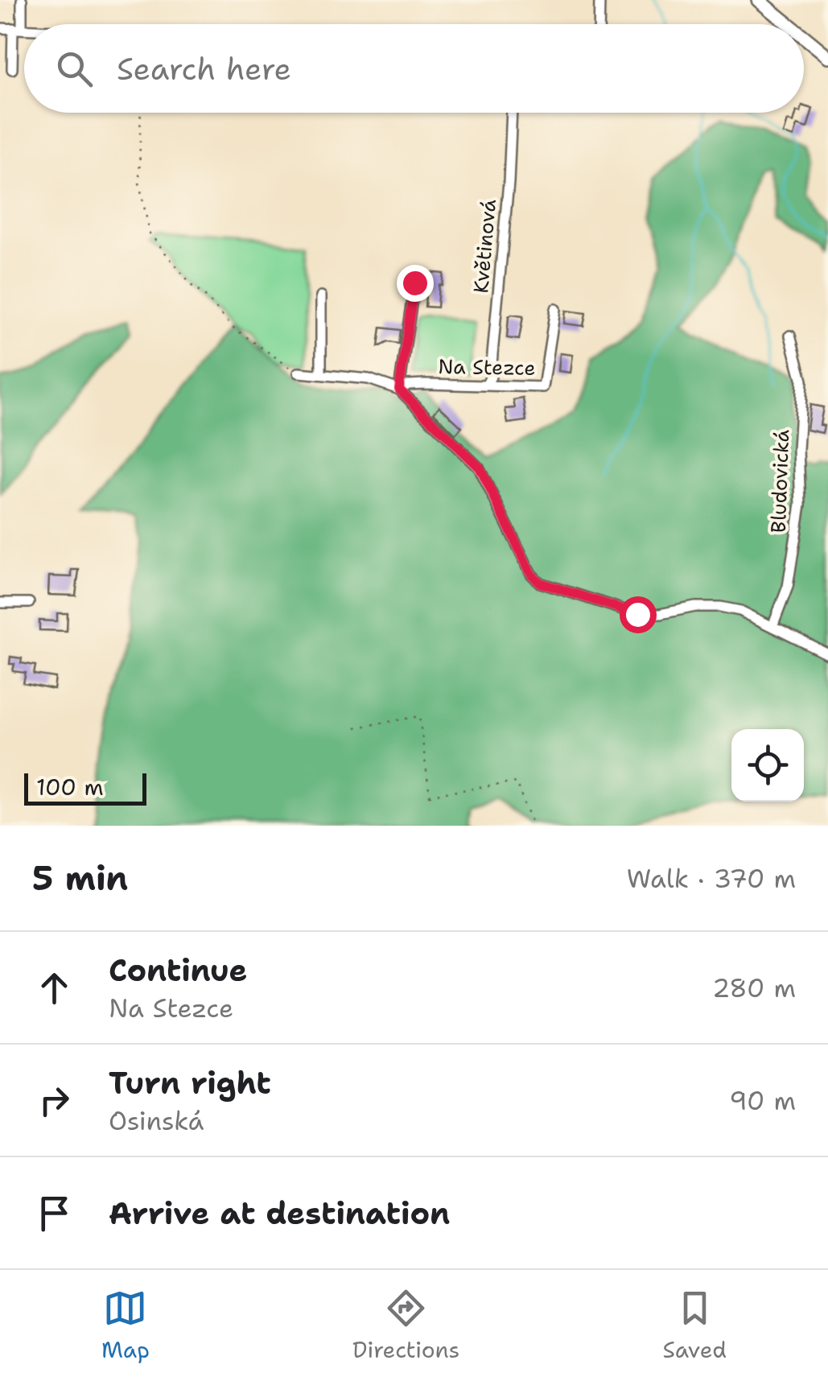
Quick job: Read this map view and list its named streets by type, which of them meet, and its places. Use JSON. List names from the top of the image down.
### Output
{
  "streets": {
    "street": ["Květinová", "Na Stezce", "Bludovická"]
  },
  "crossings": [
    ["Květinová", "Na Stezce"],
    ["Na Stezce", "Bludovická"]
  ],
  "scale_bar": "100 m",
  "page": {
    "search": "Search here",
    "scale": "100 m",
    "heading": ["5 min", "Walk · 370 m"],
    "list": [
      ["Continue", "Na Stezce", "280 m"],
      ["Turn right", "Osinská", "90 m"],
      "Arrive at destination"
    ],
    "nav": ["Map", "Directions", "Saved"]
  }
}
